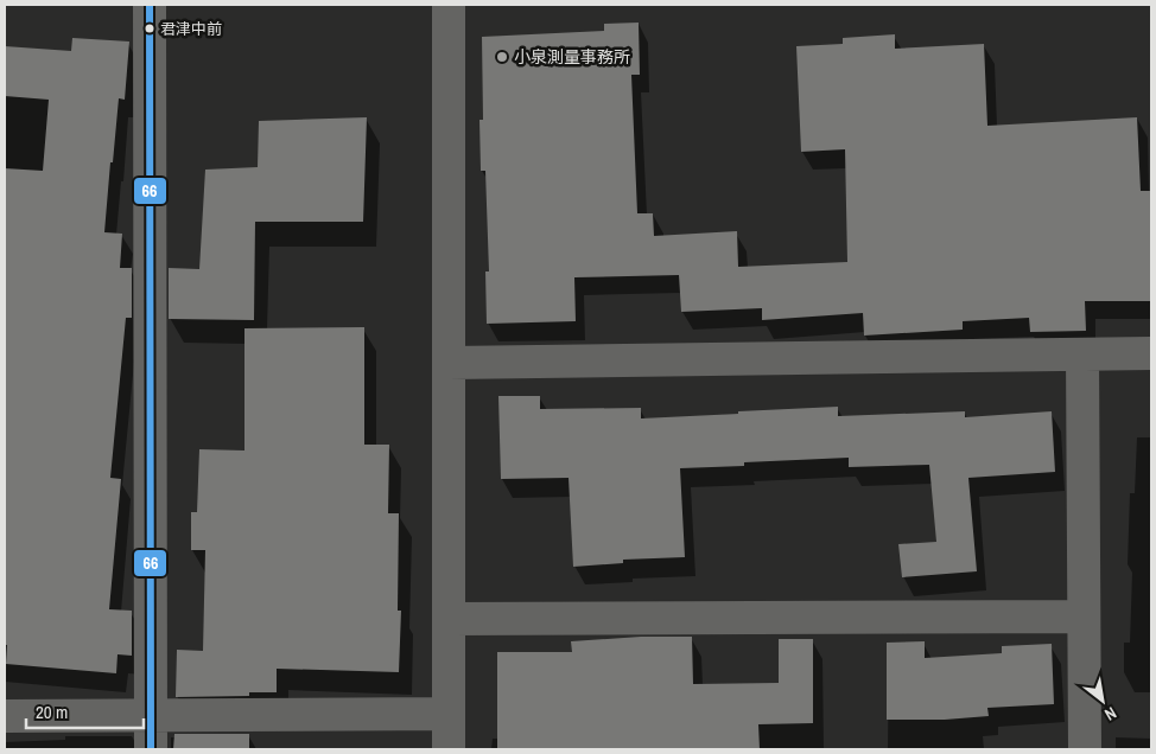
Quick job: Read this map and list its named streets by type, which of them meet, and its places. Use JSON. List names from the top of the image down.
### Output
{
  "places": ["君津中前", "小泉測量事務所"],
  "lines": ["transit line 66"],
  "scale_bar": "20 m",
  "north": "bottom right"
}
